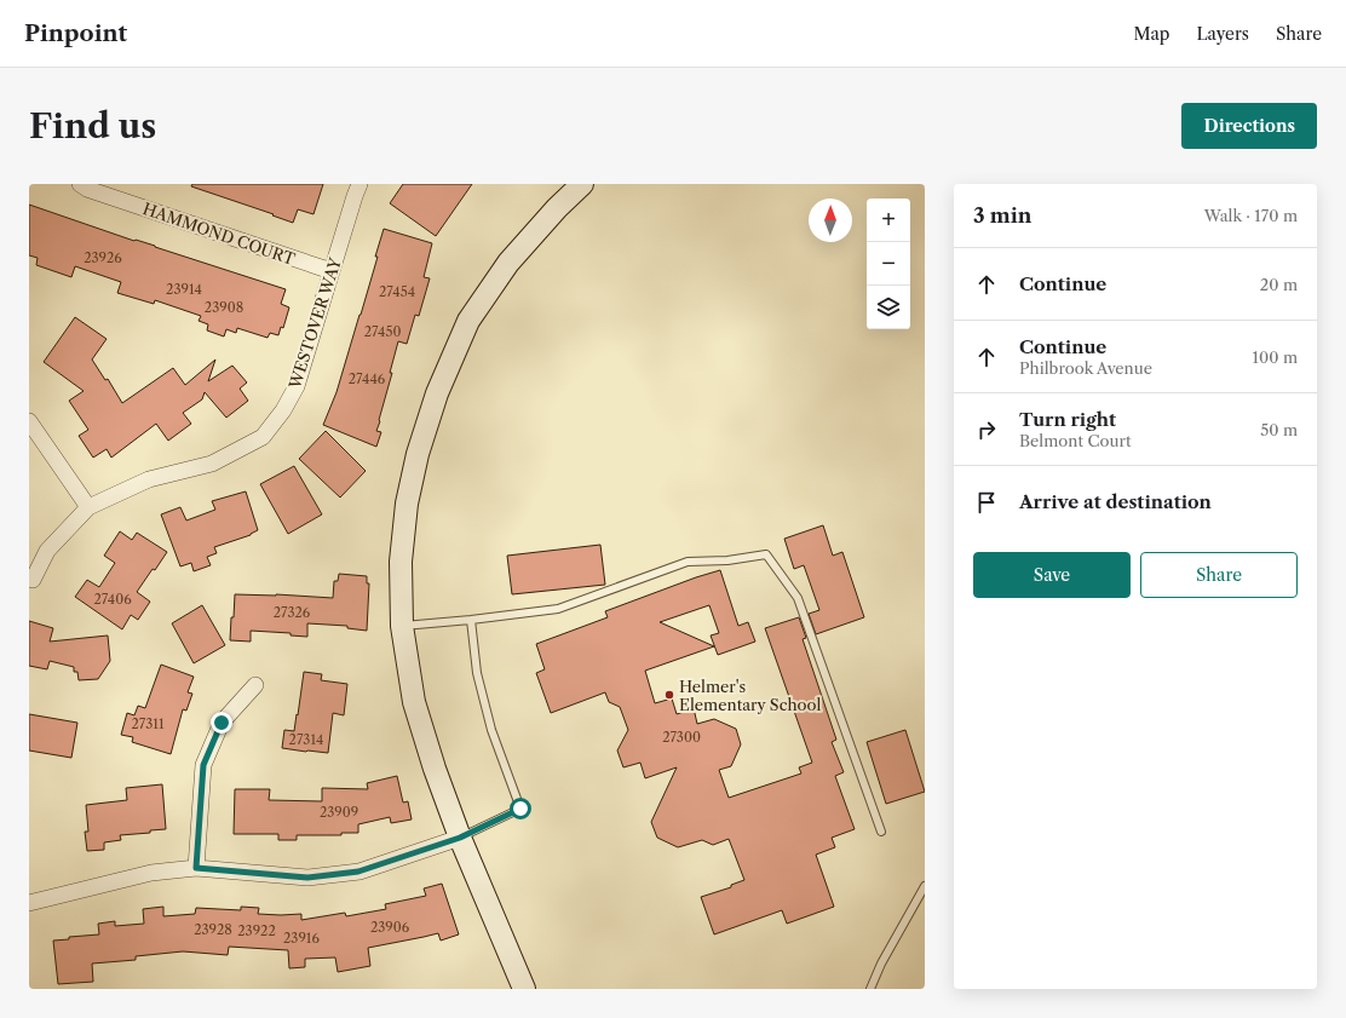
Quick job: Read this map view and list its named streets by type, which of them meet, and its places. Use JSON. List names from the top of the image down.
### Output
{
  "streets": {
    "street": ["HAMMOND COURT", "WESTOVER WAY"]
  },
  "crossings": [
    ["HAMMOND COURT", "WESTOVER WAY"]
  ],
  "places": ["Helmer's Elementary School"],
  "house_numbers": [
    "23926",
    "23914",
    "27454",
    "23908",
    "27450",
    "27446",
    "27406",
    "27326",
    "27311",
    "27300",
    "27314",
    "23909",
    "23906",
    "23928",
    "23922",
    "23916"
  ],
  "north": "top",
  "page": {
    "header": "Pinpoint",
    "nav": ["Map", "Layers", "Share"],
    "buttons": [
      "Directions",
      ["Save", "Share"]
    ],
    "title": "Find us",
    "heading": ["3 min", "Walk · 170 m"],
    "map_buttons": ["+", "−"],
    "list": [
      ["Continue", "20 m"],
      ["Continue", "Philbrook Avenue", "100 m"],
      ["Turn right", "Belmont Court", "50 m"],
      "Arrive at destination"
    ]
  }
}
